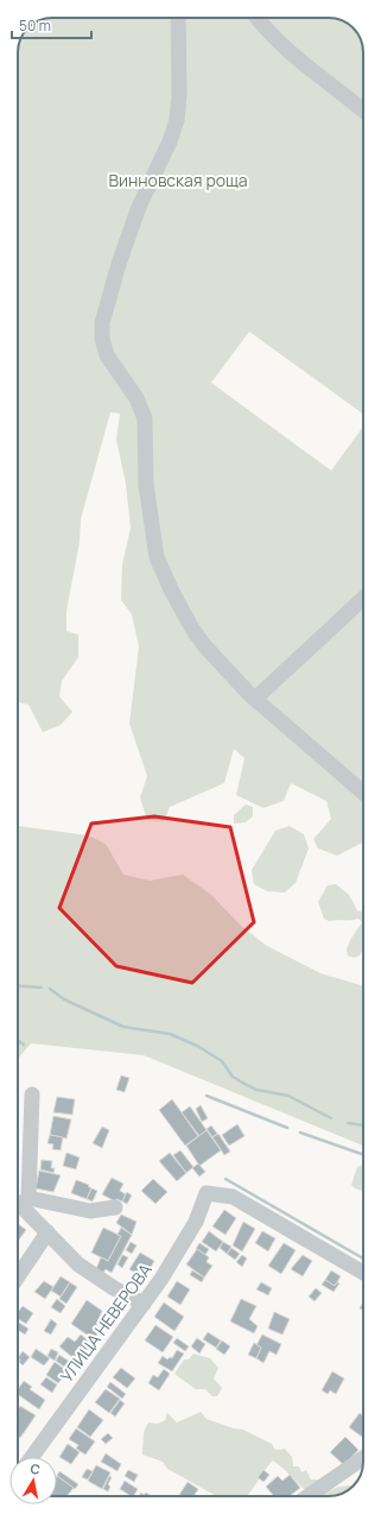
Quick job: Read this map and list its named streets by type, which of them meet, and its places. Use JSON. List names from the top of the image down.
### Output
{
  "streets": {
    "street": ["УЛИЦА НЕВЕРОВА"]
  },
  "parks": ["Винновская роща"],
  "scale_bar": "50 m",
  "north": "top"
}
